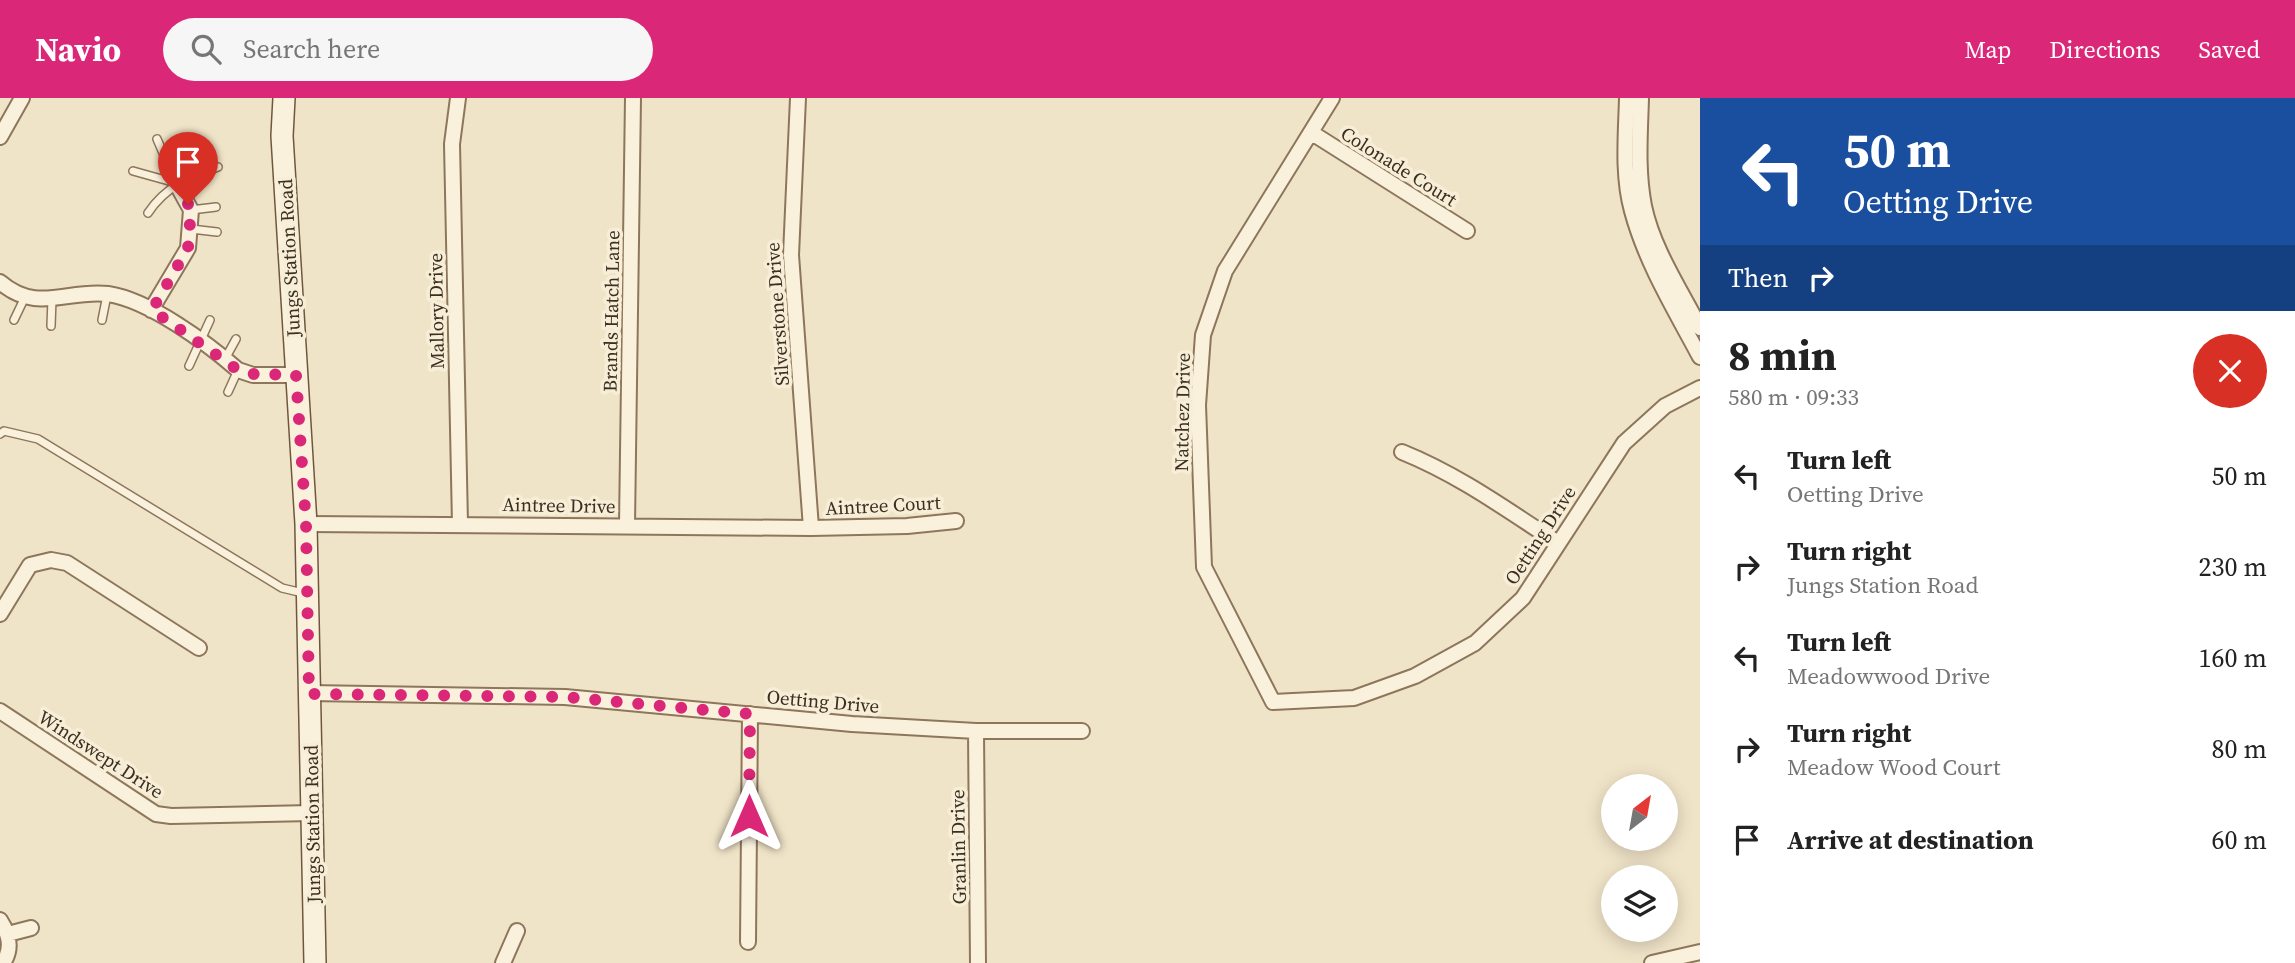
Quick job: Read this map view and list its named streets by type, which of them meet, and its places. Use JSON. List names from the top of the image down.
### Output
{
  "streets": {
    "main road": ["Jungs Station Road"],
    "street": [
      "Colonade Court",
      "Mallory Drive",
      "Brands Hatch Lane",
      "Silverstone Drive",
      "Natchez Drive",
      "Aintree Drive",
      "Aintree Court",
      "Oetting Drive",
      "Windswept Drive",
      "Granlin Drive"
    ]
  },
  "crossings": [
    ["Colonade Court", "Natchez Drive"],
    ["Jungs Station Road", "Aintree Drive"],
    ["Jungs Station Road", "Oetting Drive"],
    ["Jungs Station Road", "Windswept Drive"],
    ["Mallory Drive", "Aintree Drive"],
    ["Brands Hatch Lane", "Aintree Drive"],
    ["Silverstone Drive", "Aintree Drive"],
    ["Silverstone Drive", "Aintree Court"],
    ["Natchez Drive", "Oetting Drive"],
    ["Aintree Drive", "Aintree Court"],
    ["Oetting Drive", "Granlin Drive"]
  ],
  "north": "top right",
  "page": {
    "header": "Navio",
    "search": "Search here",
    "nav": ["Map", "Directions", "Saved"],
    "turn": ["50 m", "Oetting Drive"],
    "then": "Then",
    "heading": ["8 min", "580 m · 09:33"],
    "list": [
      {
        "name": "Turn left",
        "note": "Oetting Drive",
        "value": "50 m"
      },
      {
        "name": "Turn right",
        "note": "Jungs Station Road",
        "value": "230 m"
      },
      {
        "name": "Turn left",
        "note": "Meadowwood Drive",
        "value": "160 m"
      },
      {
        "name": "Turn right",
        "note": "Meadow Wood Court",
        "value": "80 m"
      },
      {
        "name": "Arrive at destination",
        "value": "60 m"
      }
    ]
  }
}
